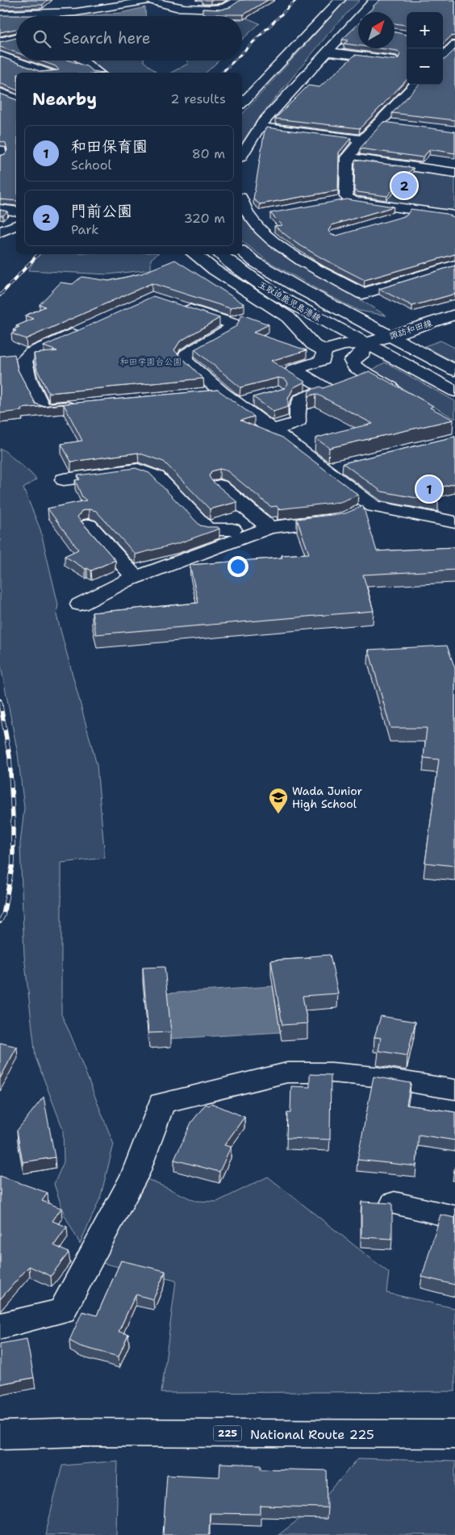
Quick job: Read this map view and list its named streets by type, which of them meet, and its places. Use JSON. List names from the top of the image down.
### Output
{
  "streets": {
    "main road": [
      "玉取迫鹿児島港線",
      "諏訪和田線",
      "225",
      "National Route 225"
    ]
  },
  "crossings": [
    ["玉取迫鹿児島港線", "諏訪和田線"]
  ],
  "parks": ["和田学園台公園"],
  "places": {
    "school or university": ["Wada Junior High School"]
  },
  "north": "top right",
  "page": {
    "map_buttons": ["+", "−"],
    "search": "Search here",
    "heading": ["Nearby", "2 results"],
    "list": [
      {
        "mark": "1",
        "name": "和田保育園",
        "note": "School",
        "value": "80 m"
      },
      {
        "mark": "2",
        "name": "門前公園",
        "note": "Park",
        "value": "320 m"
      }
    ],
    "pins": ["2", "1"]
  }
}
